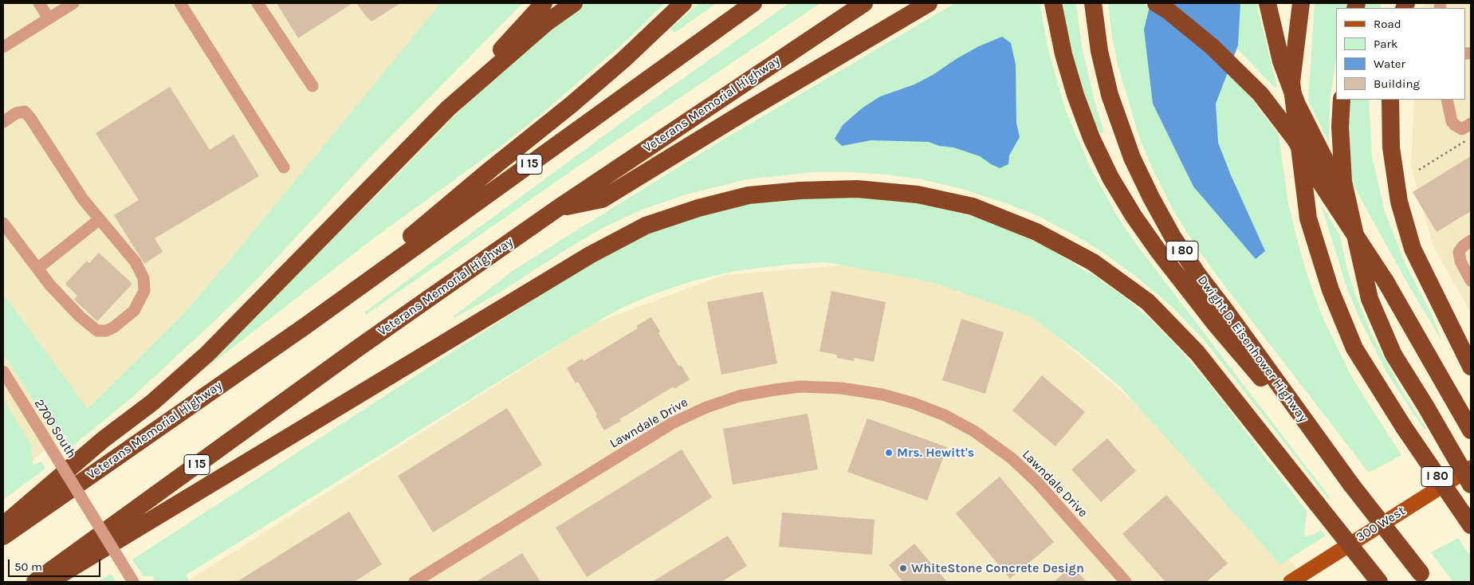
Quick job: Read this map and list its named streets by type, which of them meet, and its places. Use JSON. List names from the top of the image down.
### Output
{
  "streets": {
    "highway": [
      "Veterans Memorial Highway",
      "I 15",
      "I 80",
      "Dwight D. Eisenhower Highway"
    ],
    "main road": ["300 West"],
    "street": ["Lawndale Drive", "2700 South"]
  },
  "places": ["Mrs. Hewitt's", "WhiteStone Concrete Design"],
  "legend": [
    "Road",
    "Park",
    "Water",
    "Building"
  ],
  "scale_bar": "50 m"
}
